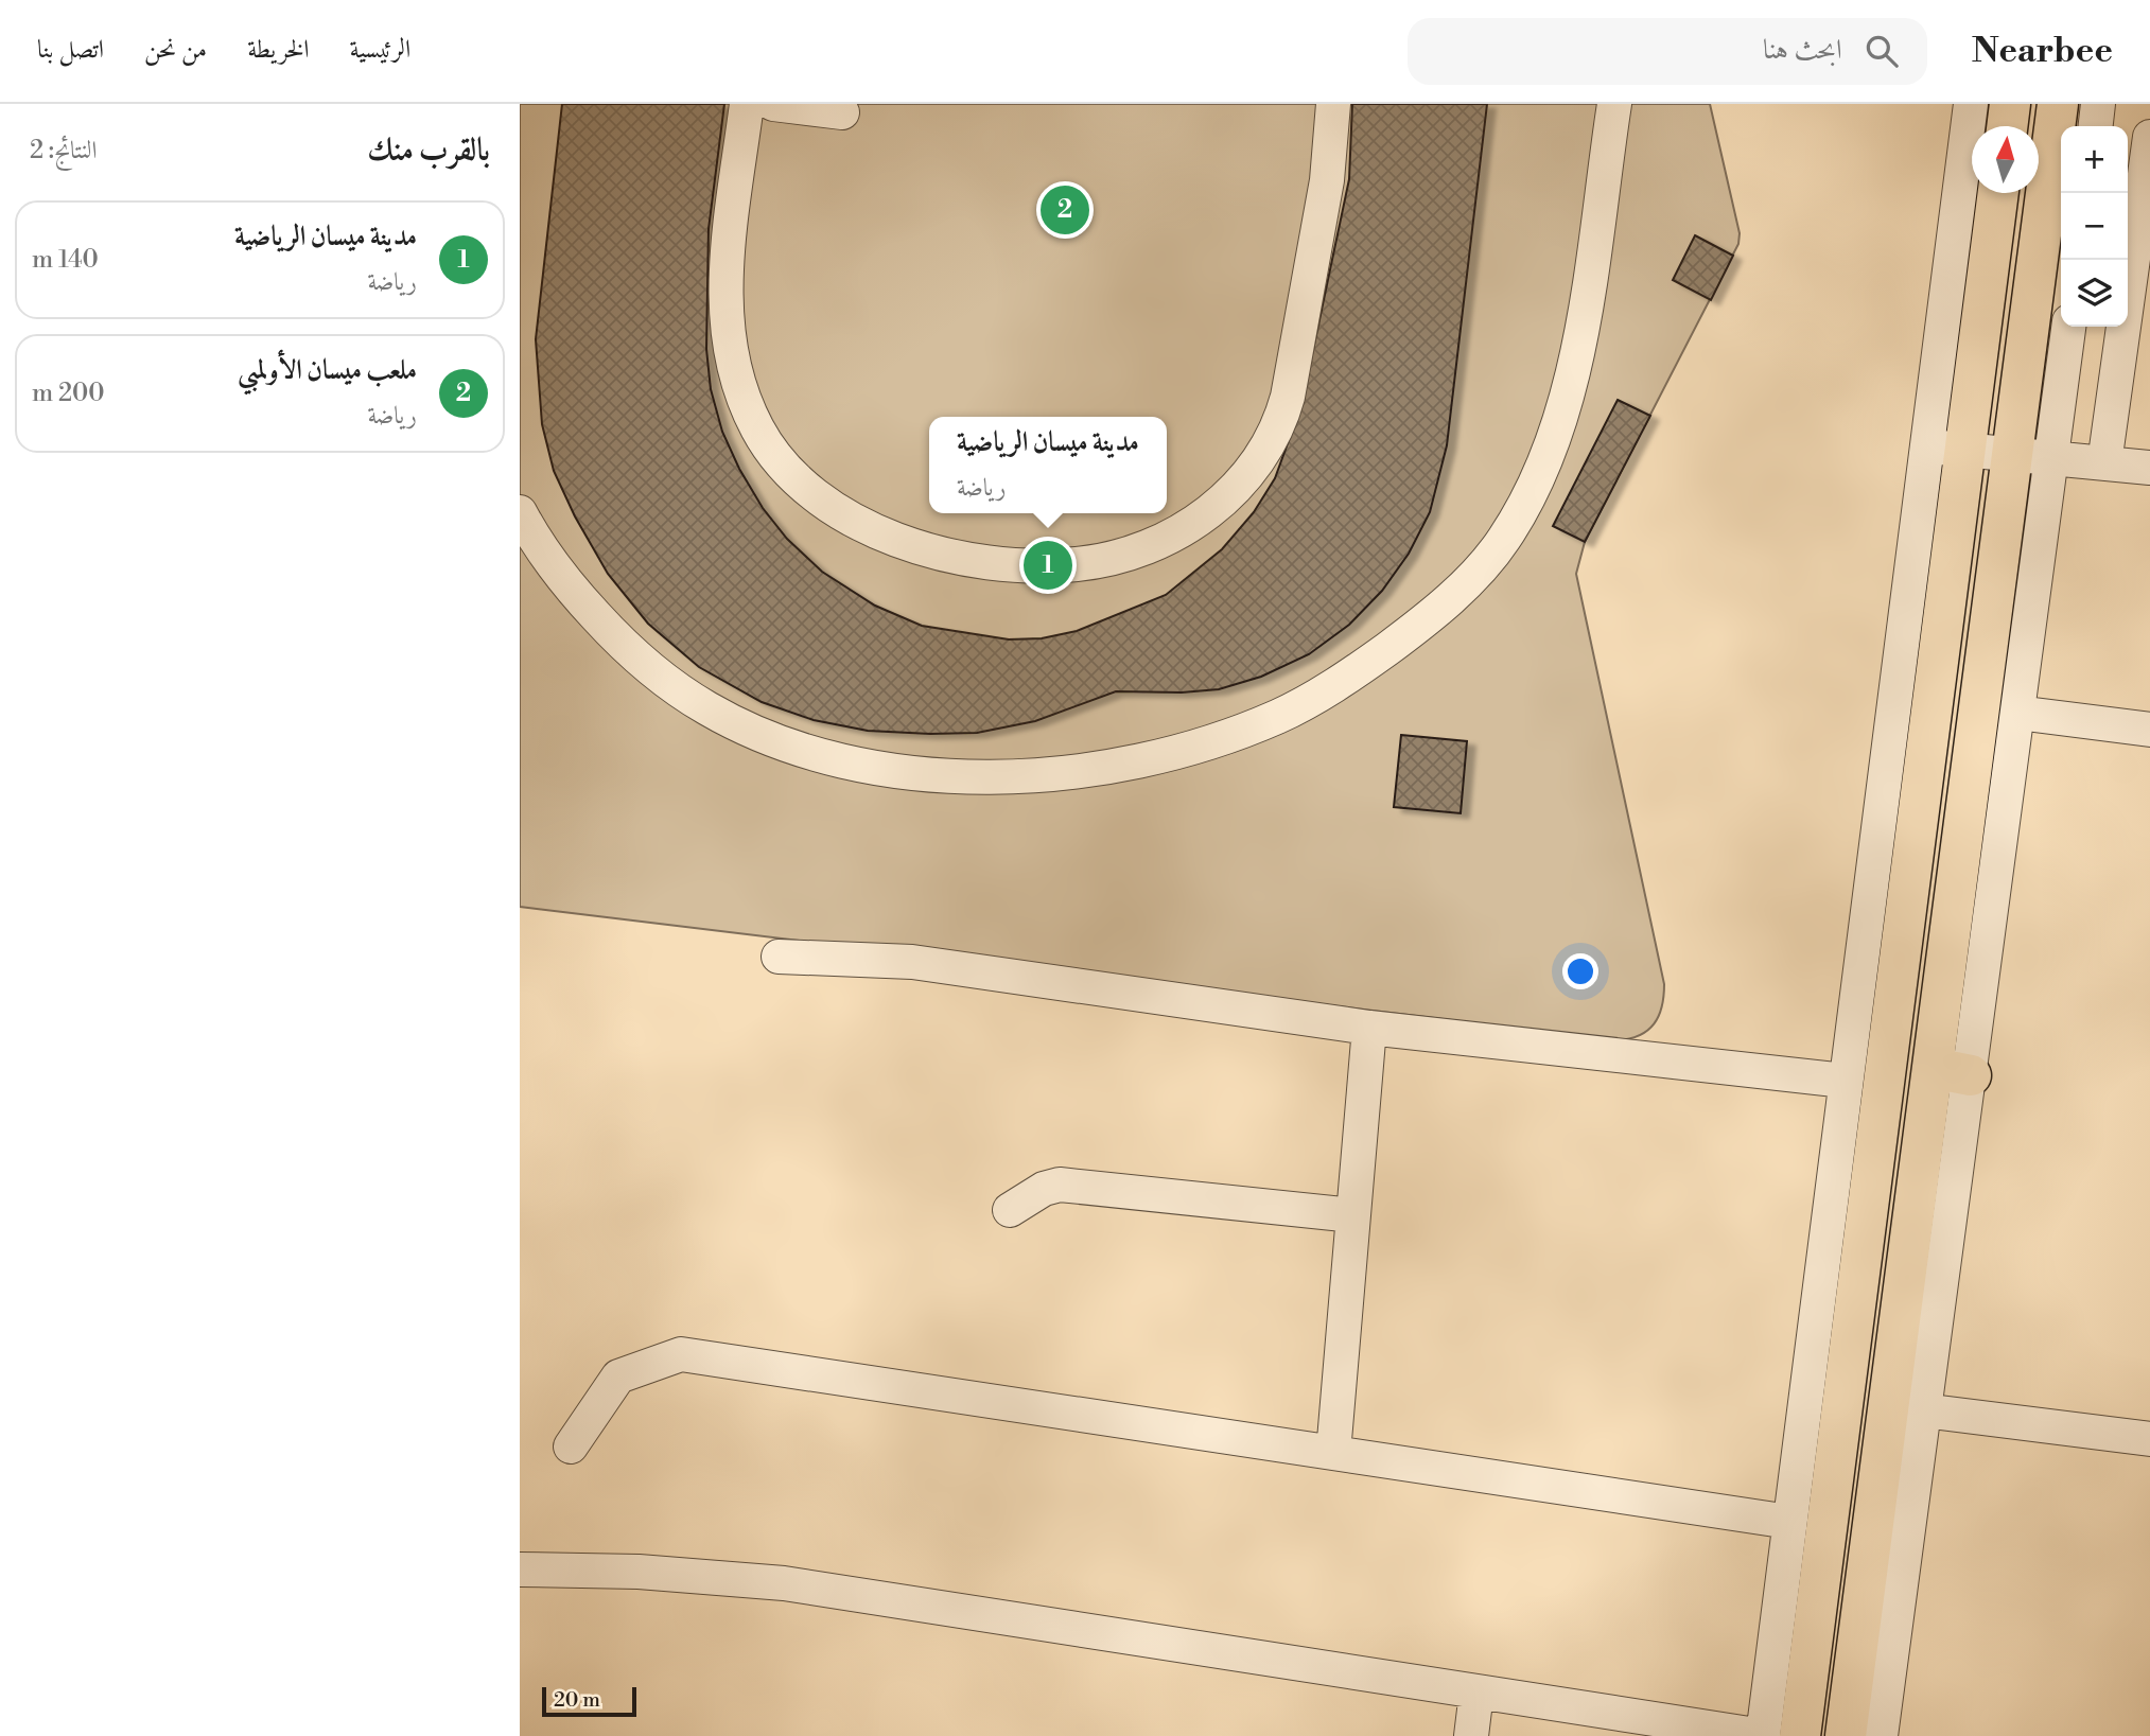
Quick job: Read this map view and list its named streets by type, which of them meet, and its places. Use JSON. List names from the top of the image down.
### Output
{
  "scale_bar": "20 m",
  "north": "top",
  "page": {
    "header": "Nearbee",
    "search": "ابحث هنا",
    "nav": [
      "الرئيسية",
      "الخريطة",
      "من نحن",
      "اتصل بنا"
    ],
    "heading": ["بالقرب منك", "النتائج: 2"],
    "map_buttons": ["+", "−"],
    "pins": ["2", "1"],
    "list": [
      {
        "mark": "1",
        "name": "مدينة ميسان الرياضية",
        "note": "رياضة",
        "value": "140 m"
      },
      {
        "mark": "2",
        "name": "ملعب ميسان الأولمبي",
        "note": "رياضة",
        "value": "200 m"
      }
    ],
    "popup": ["مدينة ميسان الرياضية", "رياضة"],
    "scale": "20 m"
  }
}
